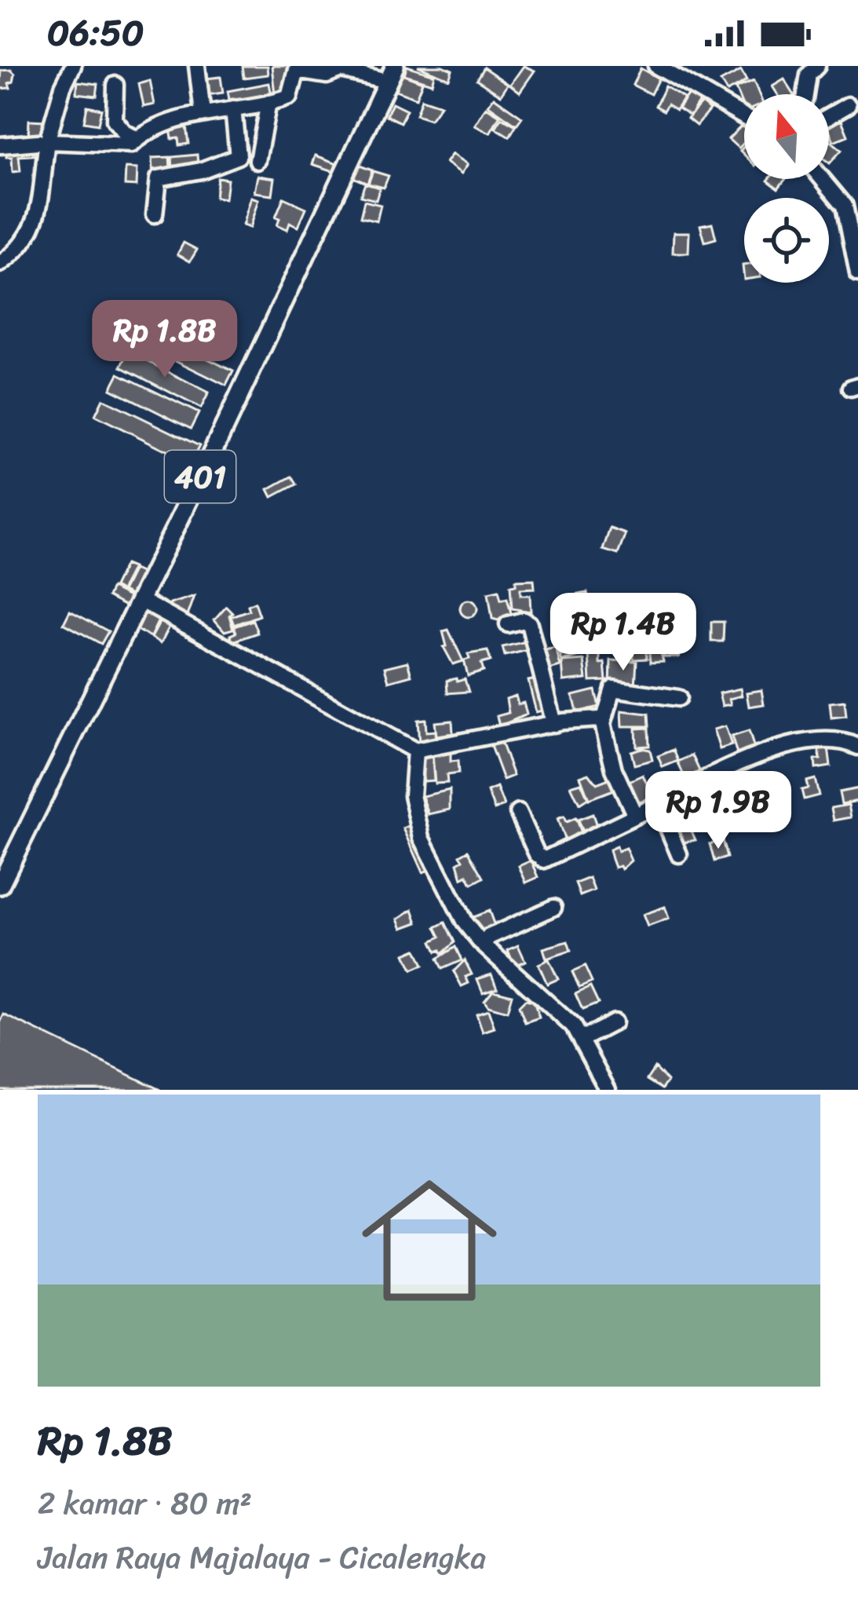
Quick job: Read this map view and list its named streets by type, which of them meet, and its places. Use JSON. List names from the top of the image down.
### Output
{
  "streets": {
    "main road": ["401"]
  },
  "north": "top",
  "page": {
    "status": "06:50",
    "price": ["Rp 1.8B", "Rp 1.4B", "Rp 1.9B"],
    "list": [
      {
        "name": "Rp 1.8B",
        "note": "2 kamar · 80 m² · Jalan Raya Majalaya - Cicalengka"
      }
    ]
  }
}
